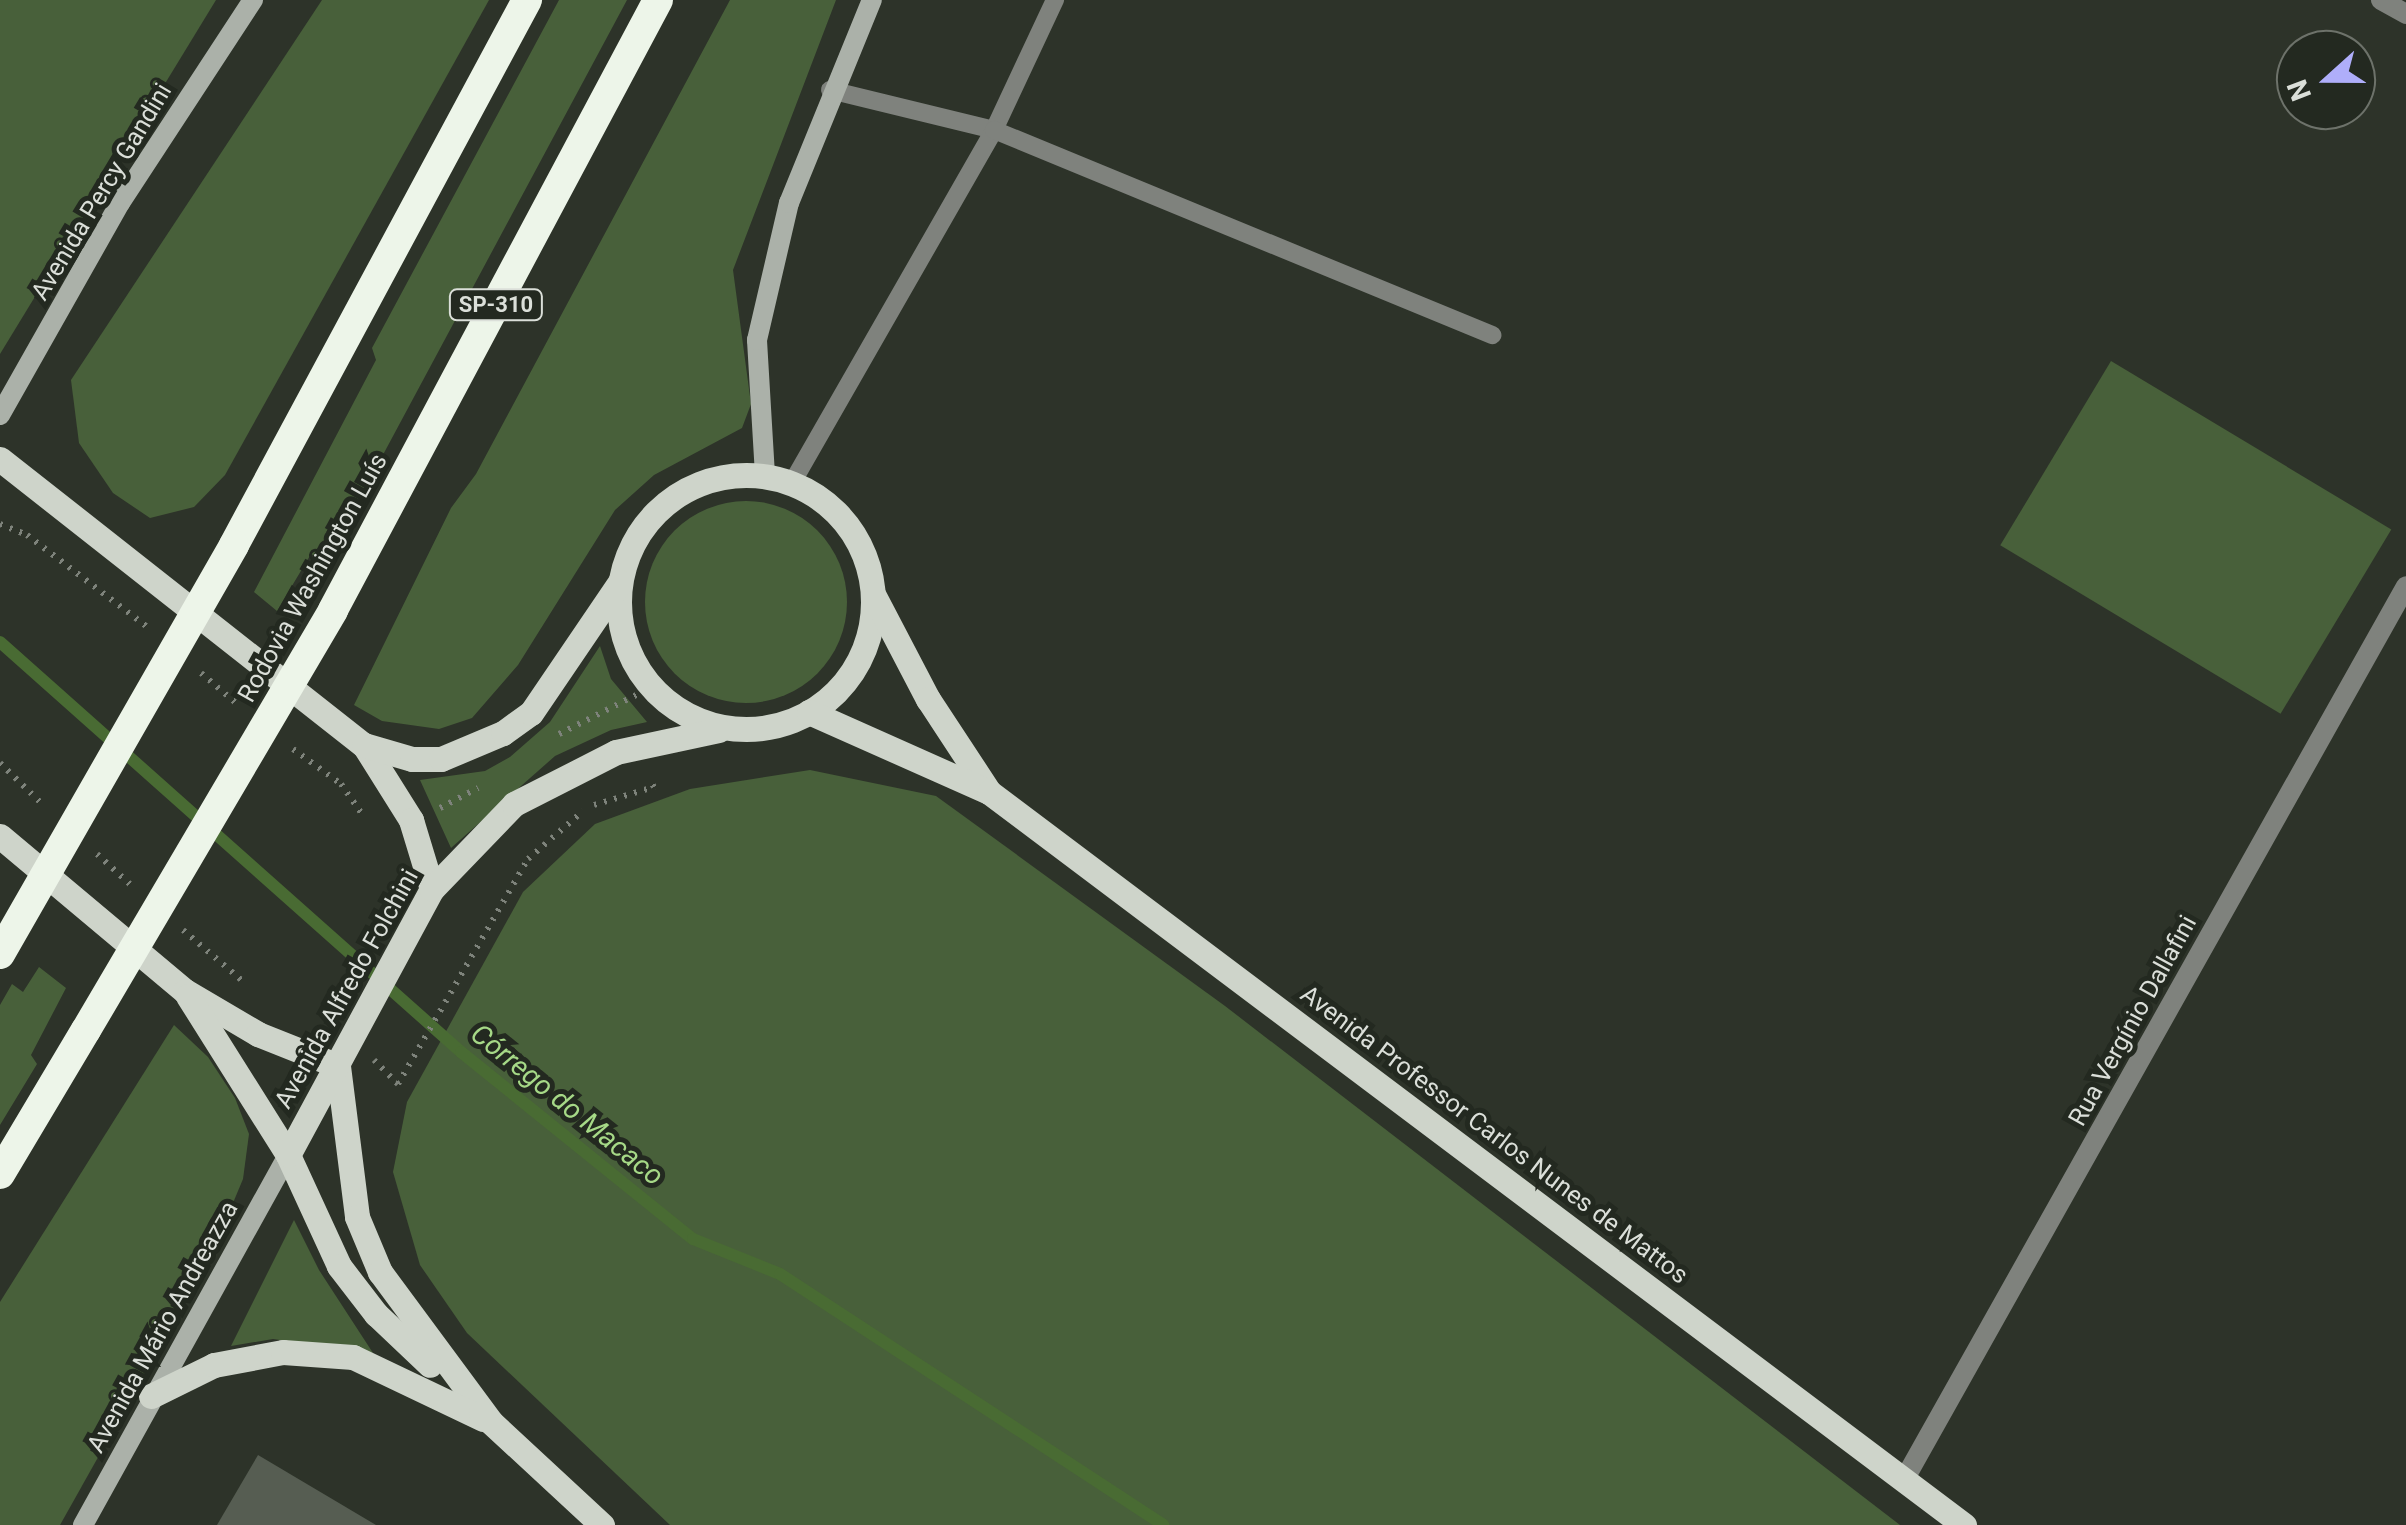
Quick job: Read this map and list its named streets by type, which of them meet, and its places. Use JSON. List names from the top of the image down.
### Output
{
  "streets": {
    "highway": ["SP-310", "Rodovia Washington Luís"],
    "main road": [
      "Avenida Percy Gandini",
      "Avenida Alfredo Folchini",
      "Avenida Professor Carlos Nunes de Mattos",
      "Avenida Mário Andreazza"
    ],
    "street": ["Rua Vergínio Dallafini"]
  },
  "crossings": [
    ["Avenida Alfredo Folchini", "Avenida Professor Carlos Nunes de Mattos"],
    ["Avenida Alfredo Folchini", "Avenida Mário Andreazza"],
    ["Rua Vergínio Dallafini", "Avenida Professor Carlos Nunes de Mattos"]
  ],
  "water": ["Córrego do Macaco"],
  "north": "left"
}
